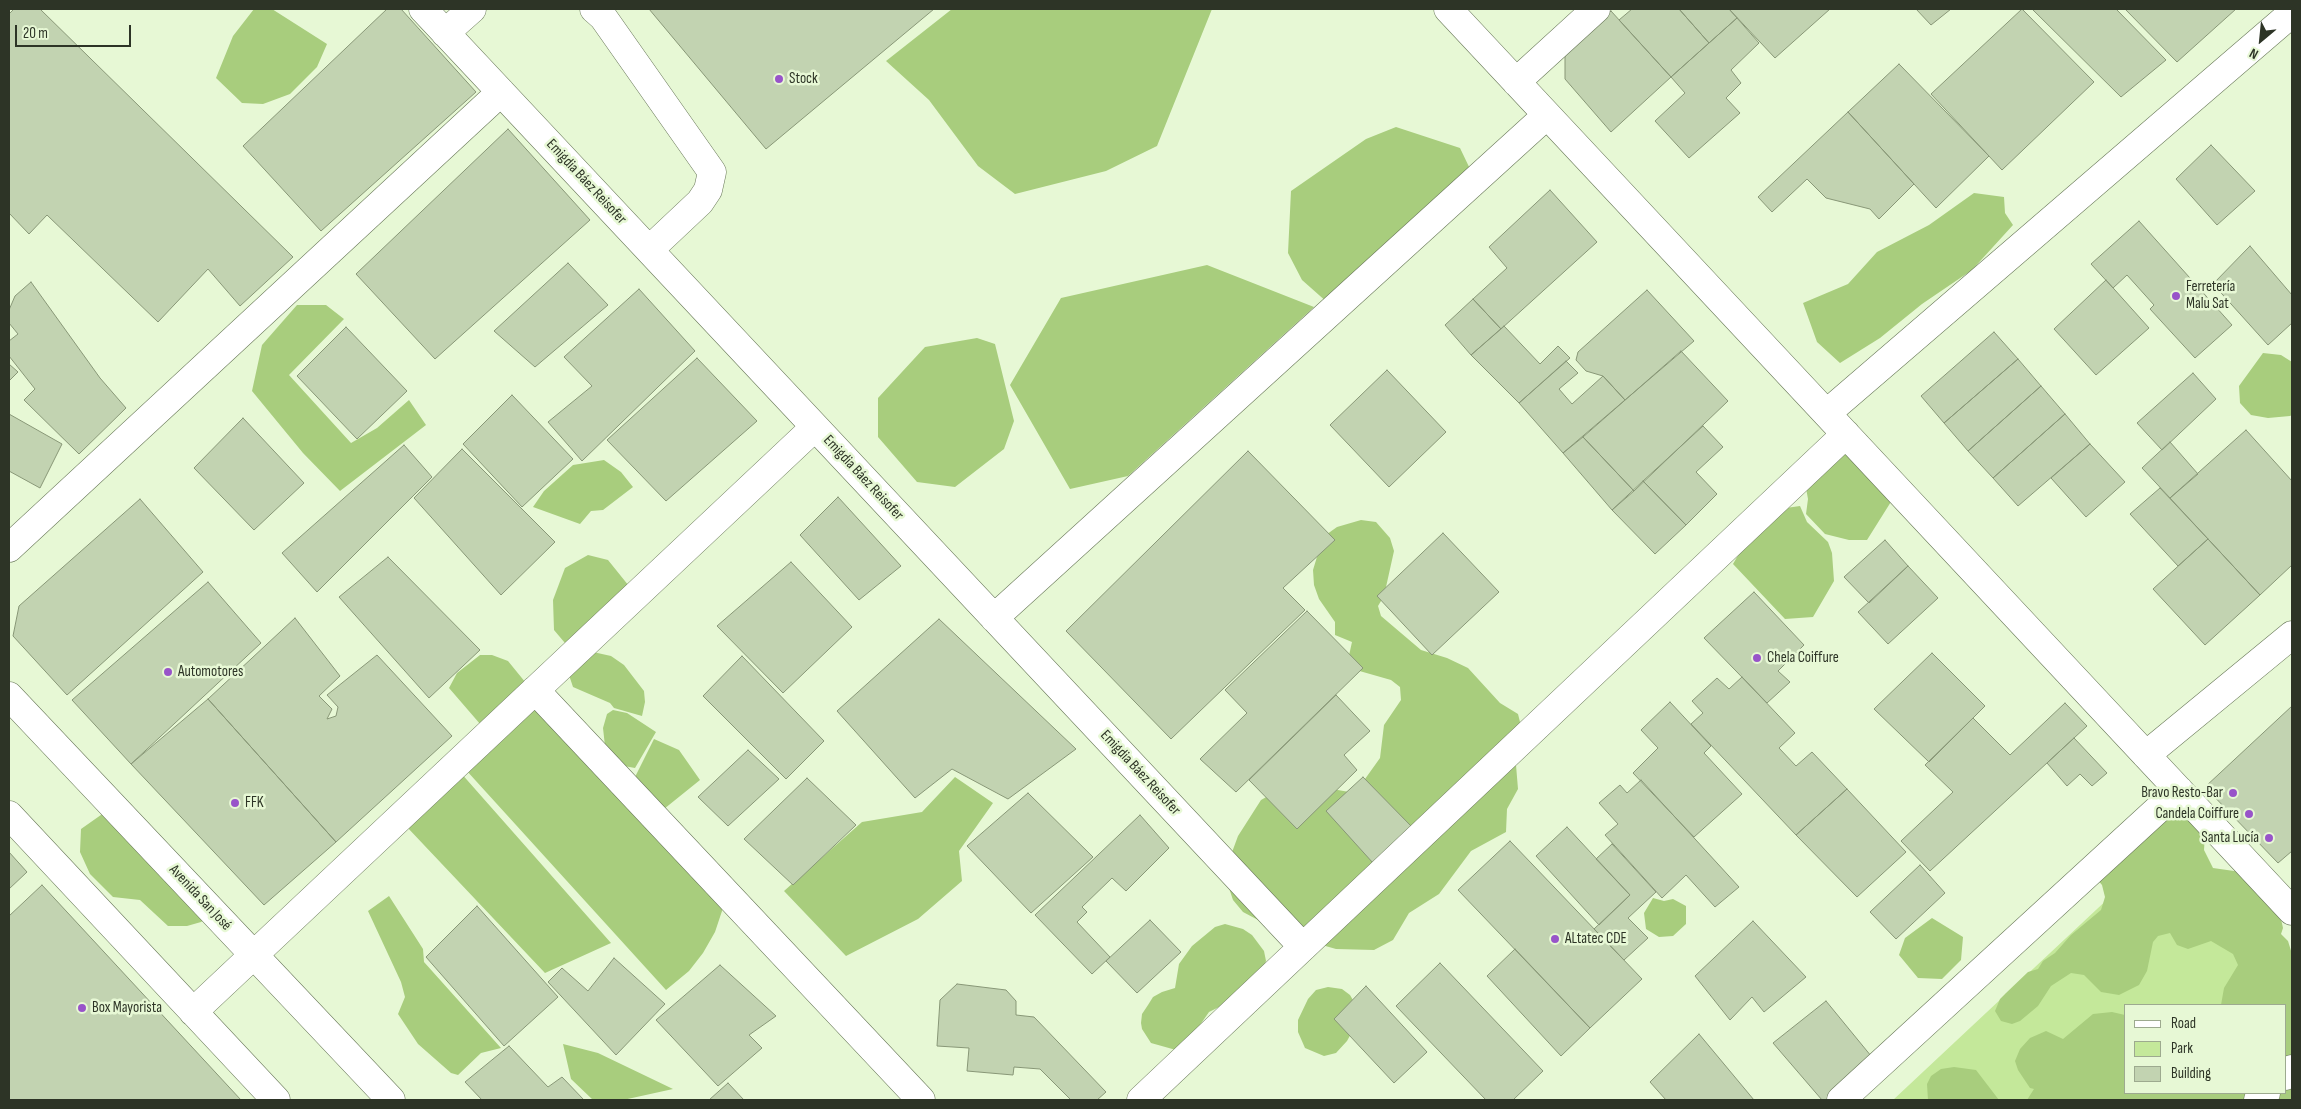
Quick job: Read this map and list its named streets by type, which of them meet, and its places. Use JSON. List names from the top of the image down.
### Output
{
  "streets": {
    "street": ["Emigdia Báez Reisofer", "Avenida San José"]
  },
  "places": [
    "Stock",
    "Ferretería Malu Sat",
    "Chela Coiffure",
    "Automotores",
    "Bravo Resto-Bar",
    "FFK",
    "Candela Coiffure",
    "Santa Lucía",
    "ALtatec CDE",
    "Box Mayorista"
  ],
  "legend": ["Road", "Park", "Building"],
  "scale_bar": "20 m",
  "north": "bottom left"
}
